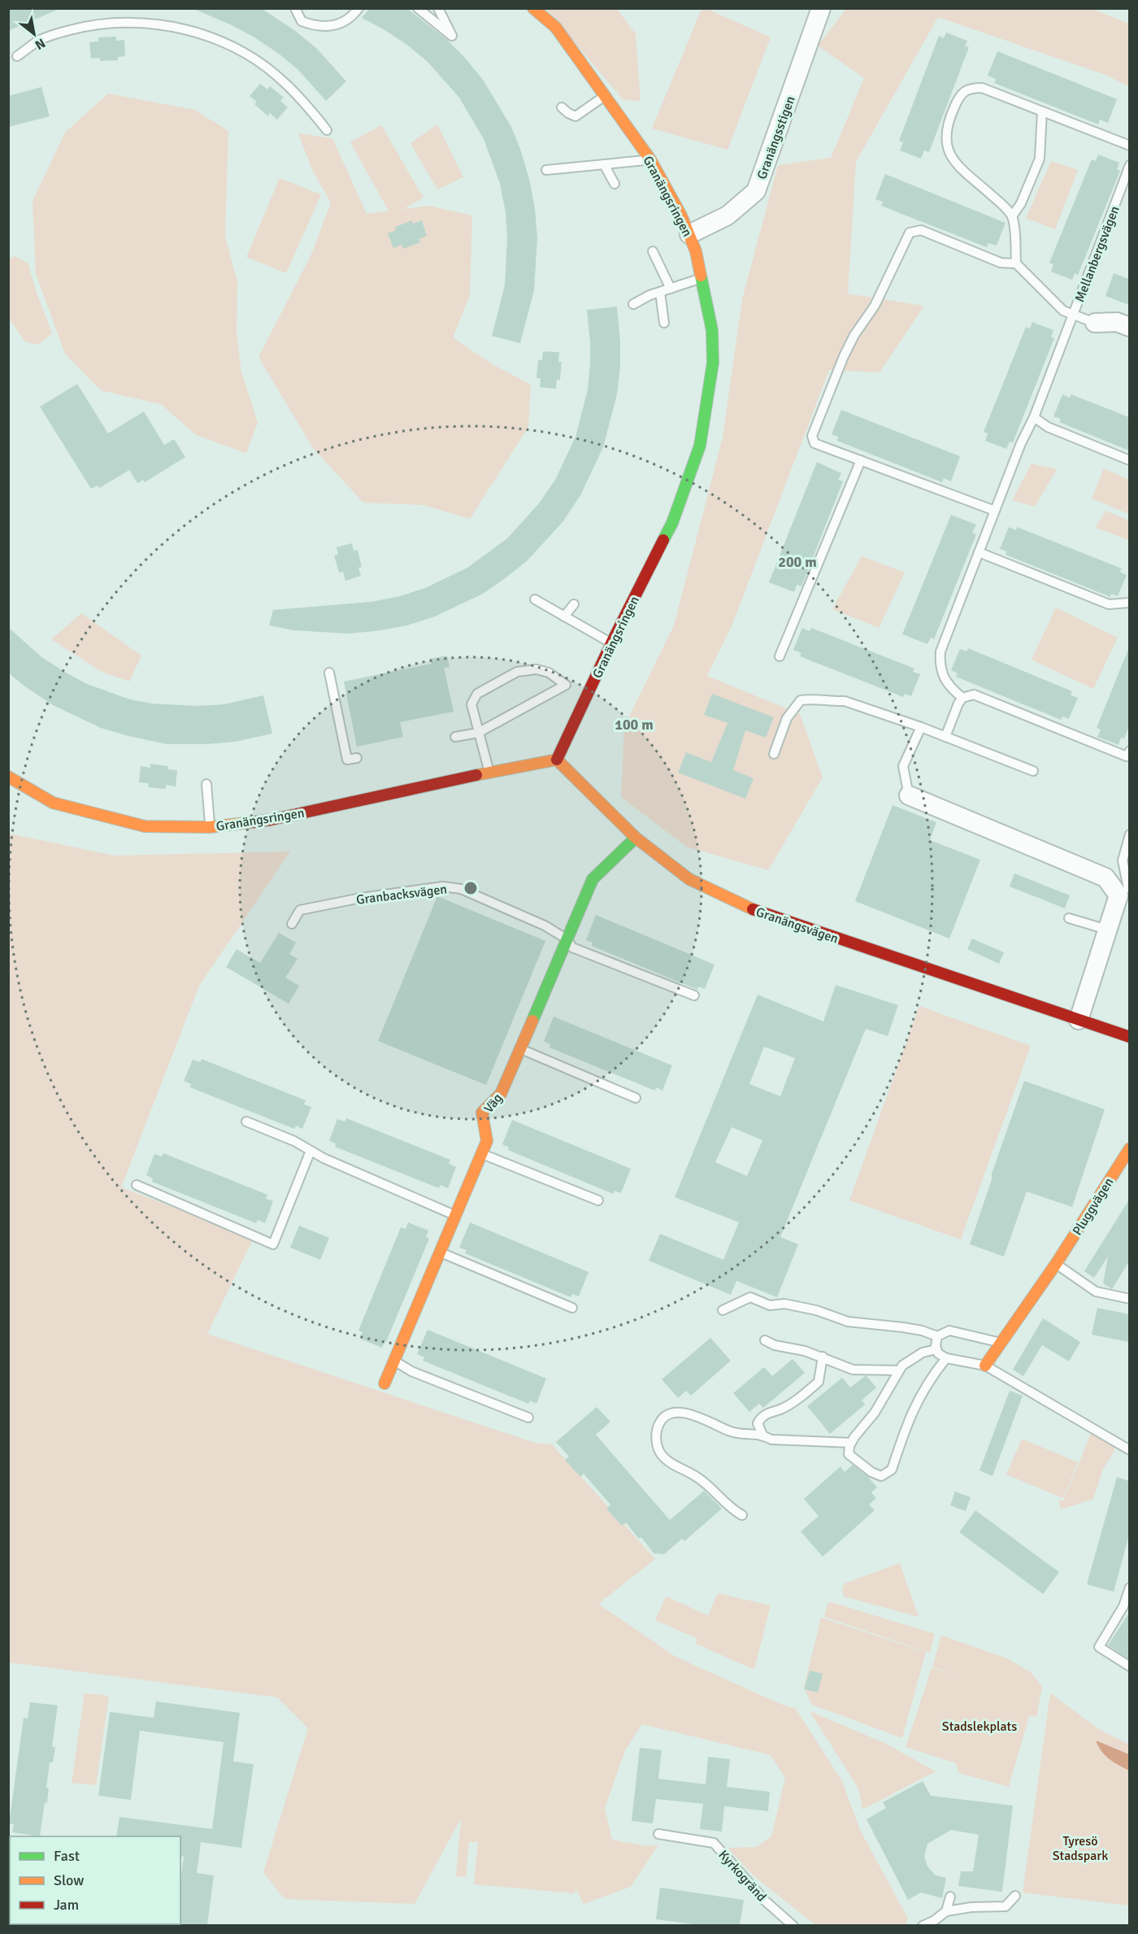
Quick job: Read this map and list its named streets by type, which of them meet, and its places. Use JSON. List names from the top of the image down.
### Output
{
  "streets": {
    "street": [
      "Granängsstigen",
      "Granängsringen",
      "Mellanbergsvägen",
      "Granängsvägen",
      "Väg",
      "Pluggvägen"
    ],
    "lane": ["Granbacksvägen", "Kyrkogränd"]
  },
  "crossings": [
    ["Granängsstigen", "Granängsringen"],
    ["Granängsringen", "Granängsvägen"],
    ["Granbacksvägen", "Väg"],
    ["Granängsvägen", "Väg"]
  ],
  "parks": ["Stadslekplats", "Tyresö Stadspark"],
  "legend": ["Fast", "Slow", "Jam"],
  "north": "bottom right",
  "rings": ["200 m", "100 m"]
}
